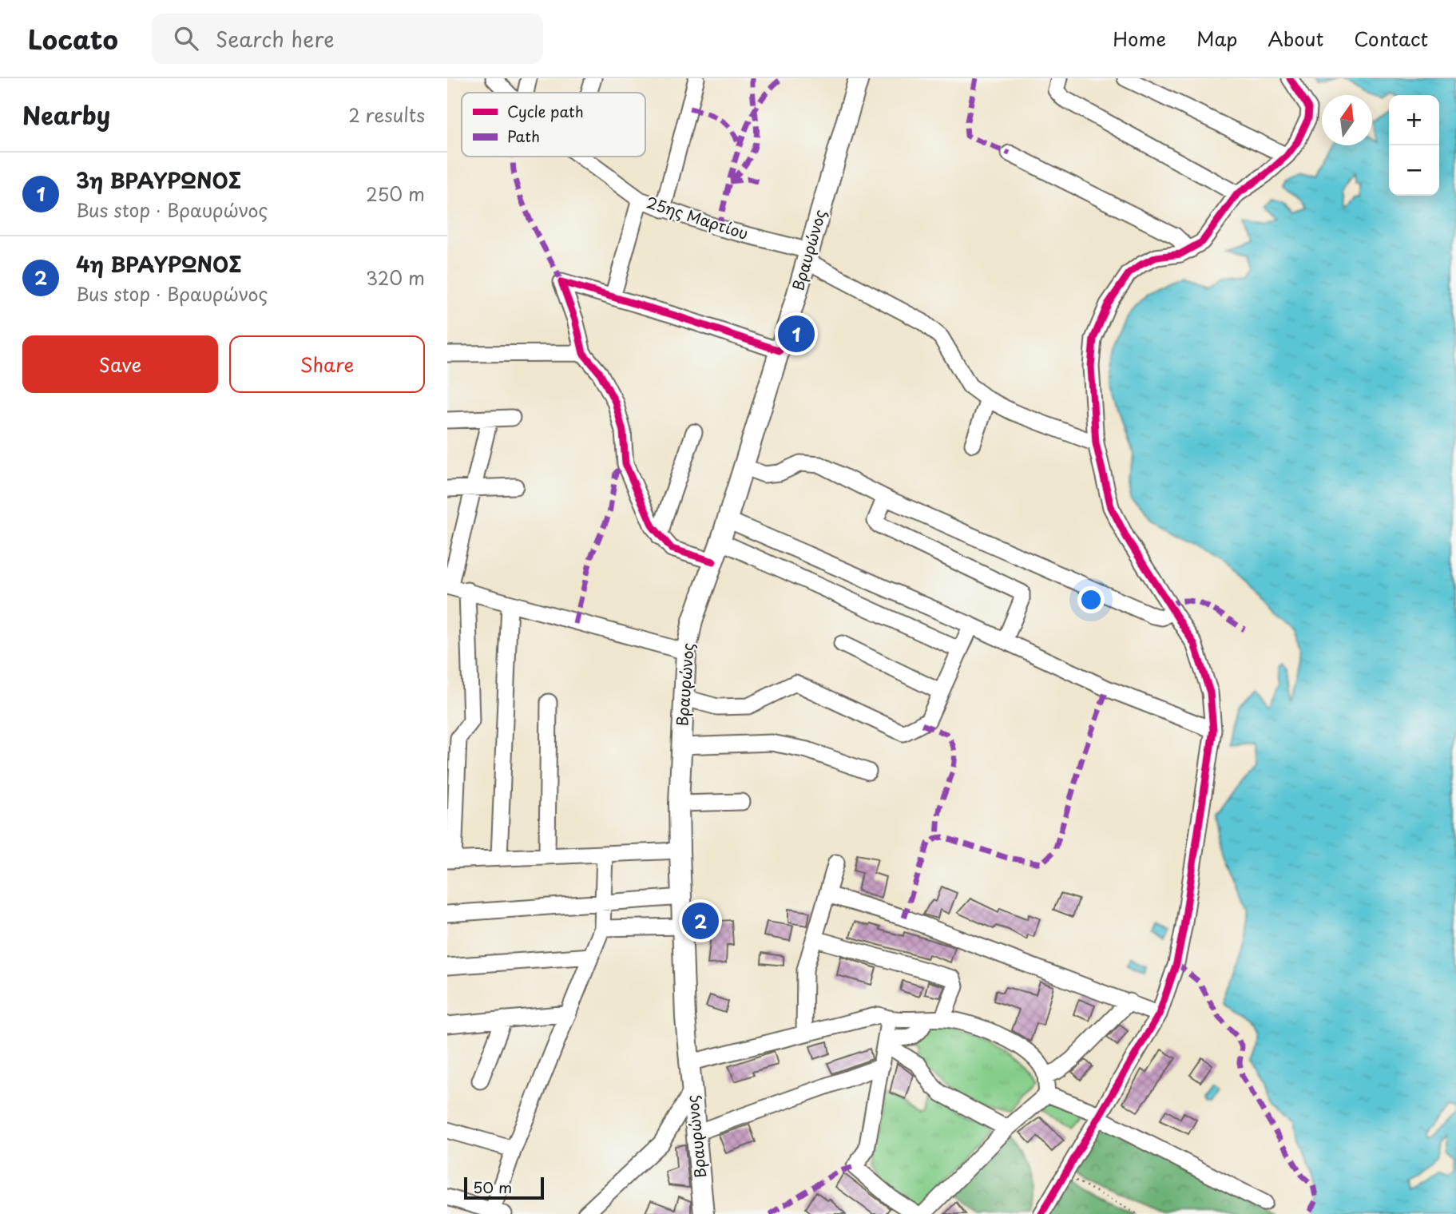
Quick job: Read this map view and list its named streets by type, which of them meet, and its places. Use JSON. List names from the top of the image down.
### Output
{
  "streets": {
    "main road": ["Βραυρώνος"],
    "street": ["25ης Μαρτίου"]
  },
  "crossings": [
    ["25ης Μαρτίου", "Βραυρώνος"]
  ],
  "legend": ["Cycle path", "Path"],
  "scale_bar": "50 m",
  "north": "top",
  "page": {
    "header": "Locato",
    "search": "Search here",
    "nav": [
      "Home",
      "Map",
      "About",
      "Contact"
    ],
    "heading": ["Nearby", "2 results"],
    "map_buttons": ["+", "−"],
    "list": [
      {
        "mark": "1",
        "name": "3η ΒΡΑΥΡΩΝΟΣ",
        "note": "Bus stop · Βραυρώνος",
        "value": "250 m"
      },
      {
        "mark": "2",
        "name": "4η ΒΡΑΥΡΩΝΟΣ",
        "note": "Bus stop · Βραυρώνος",
        "value": "320 m"
      }
    ],
    "pins": ["1", "2"],
    "buttons": ["Save", "Share"],
    "scale": "50 m"
  }
}
